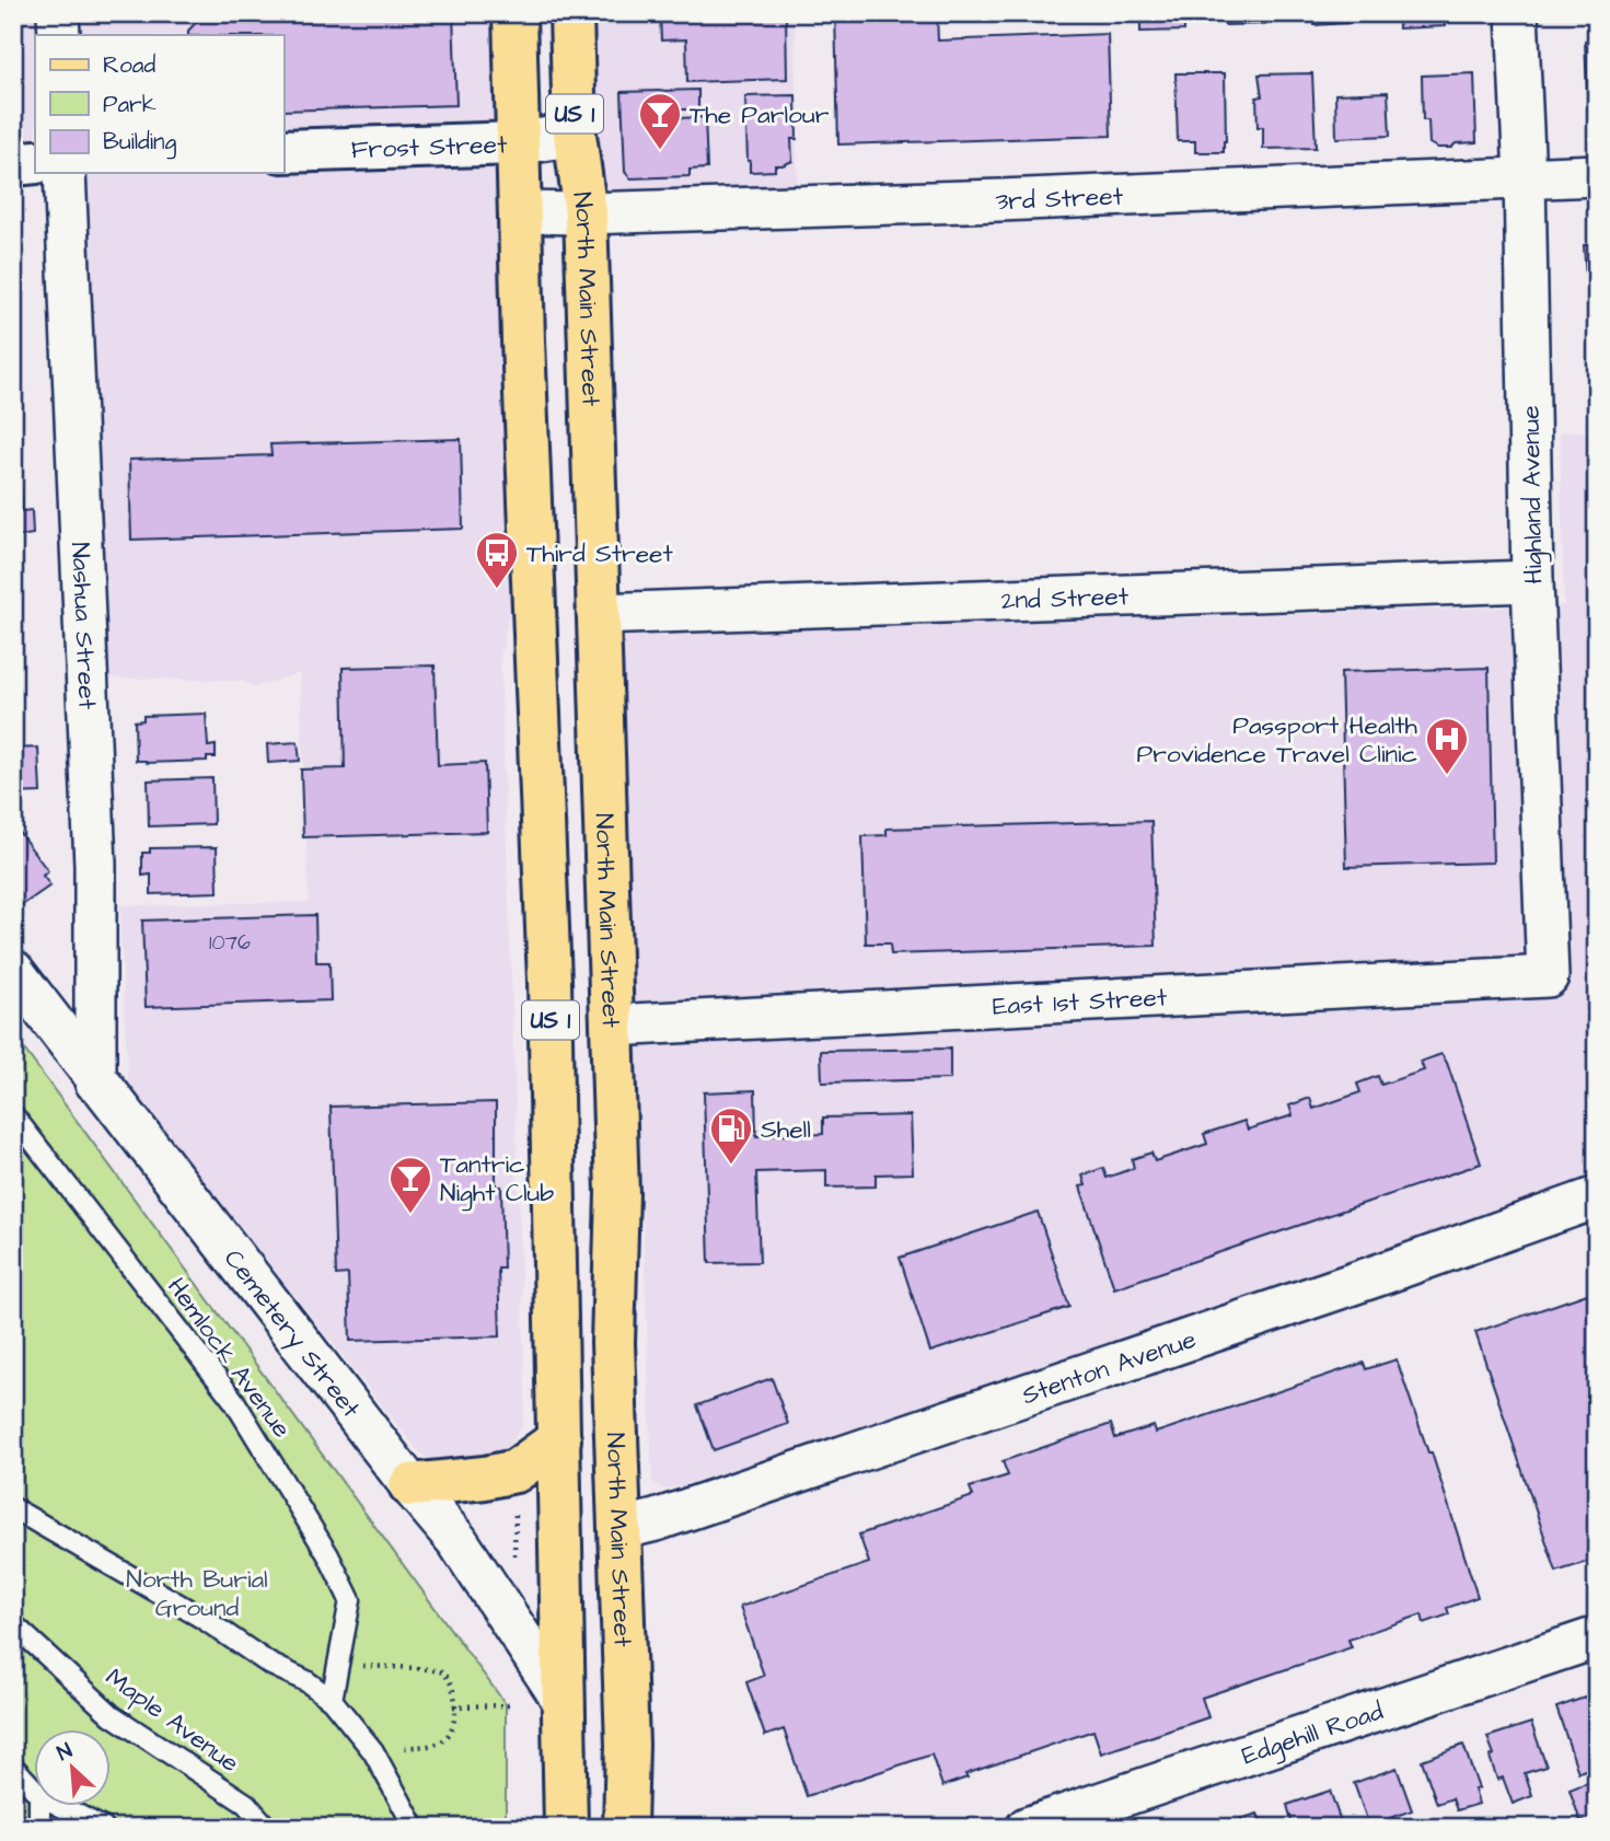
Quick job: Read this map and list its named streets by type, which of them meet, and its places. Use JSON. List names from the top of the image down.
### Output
{
  "streets": {
    "main road": ["US 1", "North Main Street"],
    "street": [
      "Frost Street",
      "3rd Street",
      "Highland Avenue",
      "2nd Street",
      "Nashua Street",
      "East 1st Street",
      "Cemetery Street",
      "Stenton Avenue",
      "Edgehill Road"
    ],
    "lane": ["Hemlock Avenue", "Maple Avenue"]
  },
  "crossings": [
    ["US 1", "Frost Street"],
    ["US 1", "3rd Street"],
    ["US 1", "Cemetery Street"],
    ["Frost Street", "North Main Street"],
    ["3rd Street", "North Main Street"],
    ["3rd Street", "Highland Avenue"],
    ["North Main Street", "2nd Street"],
    ["North Main Street", "East 1st Street"],
    ["North Main Street", "Stenton Avenue"],
    ["Highland Avenue", "2nd Street"],
    ["Highland Avenue", "East 1st Street"],
    ["Nashua Street", "Cemetery Street"]
  ],
  "parks": ["North Burial Ground"],
  "places": {
    "bar": ["The Parlour", "Tantric Night Club"],
    "bus stop": ["Third Street"],
    "hospital": ["Passport Health Providence Travel Clinic"],
    "fuel station": ["Shell"]
  },
  "house_numbers": ["1076"],
  "legend": ["Road", "Park", "Building"],
  "north": "top left"
}
